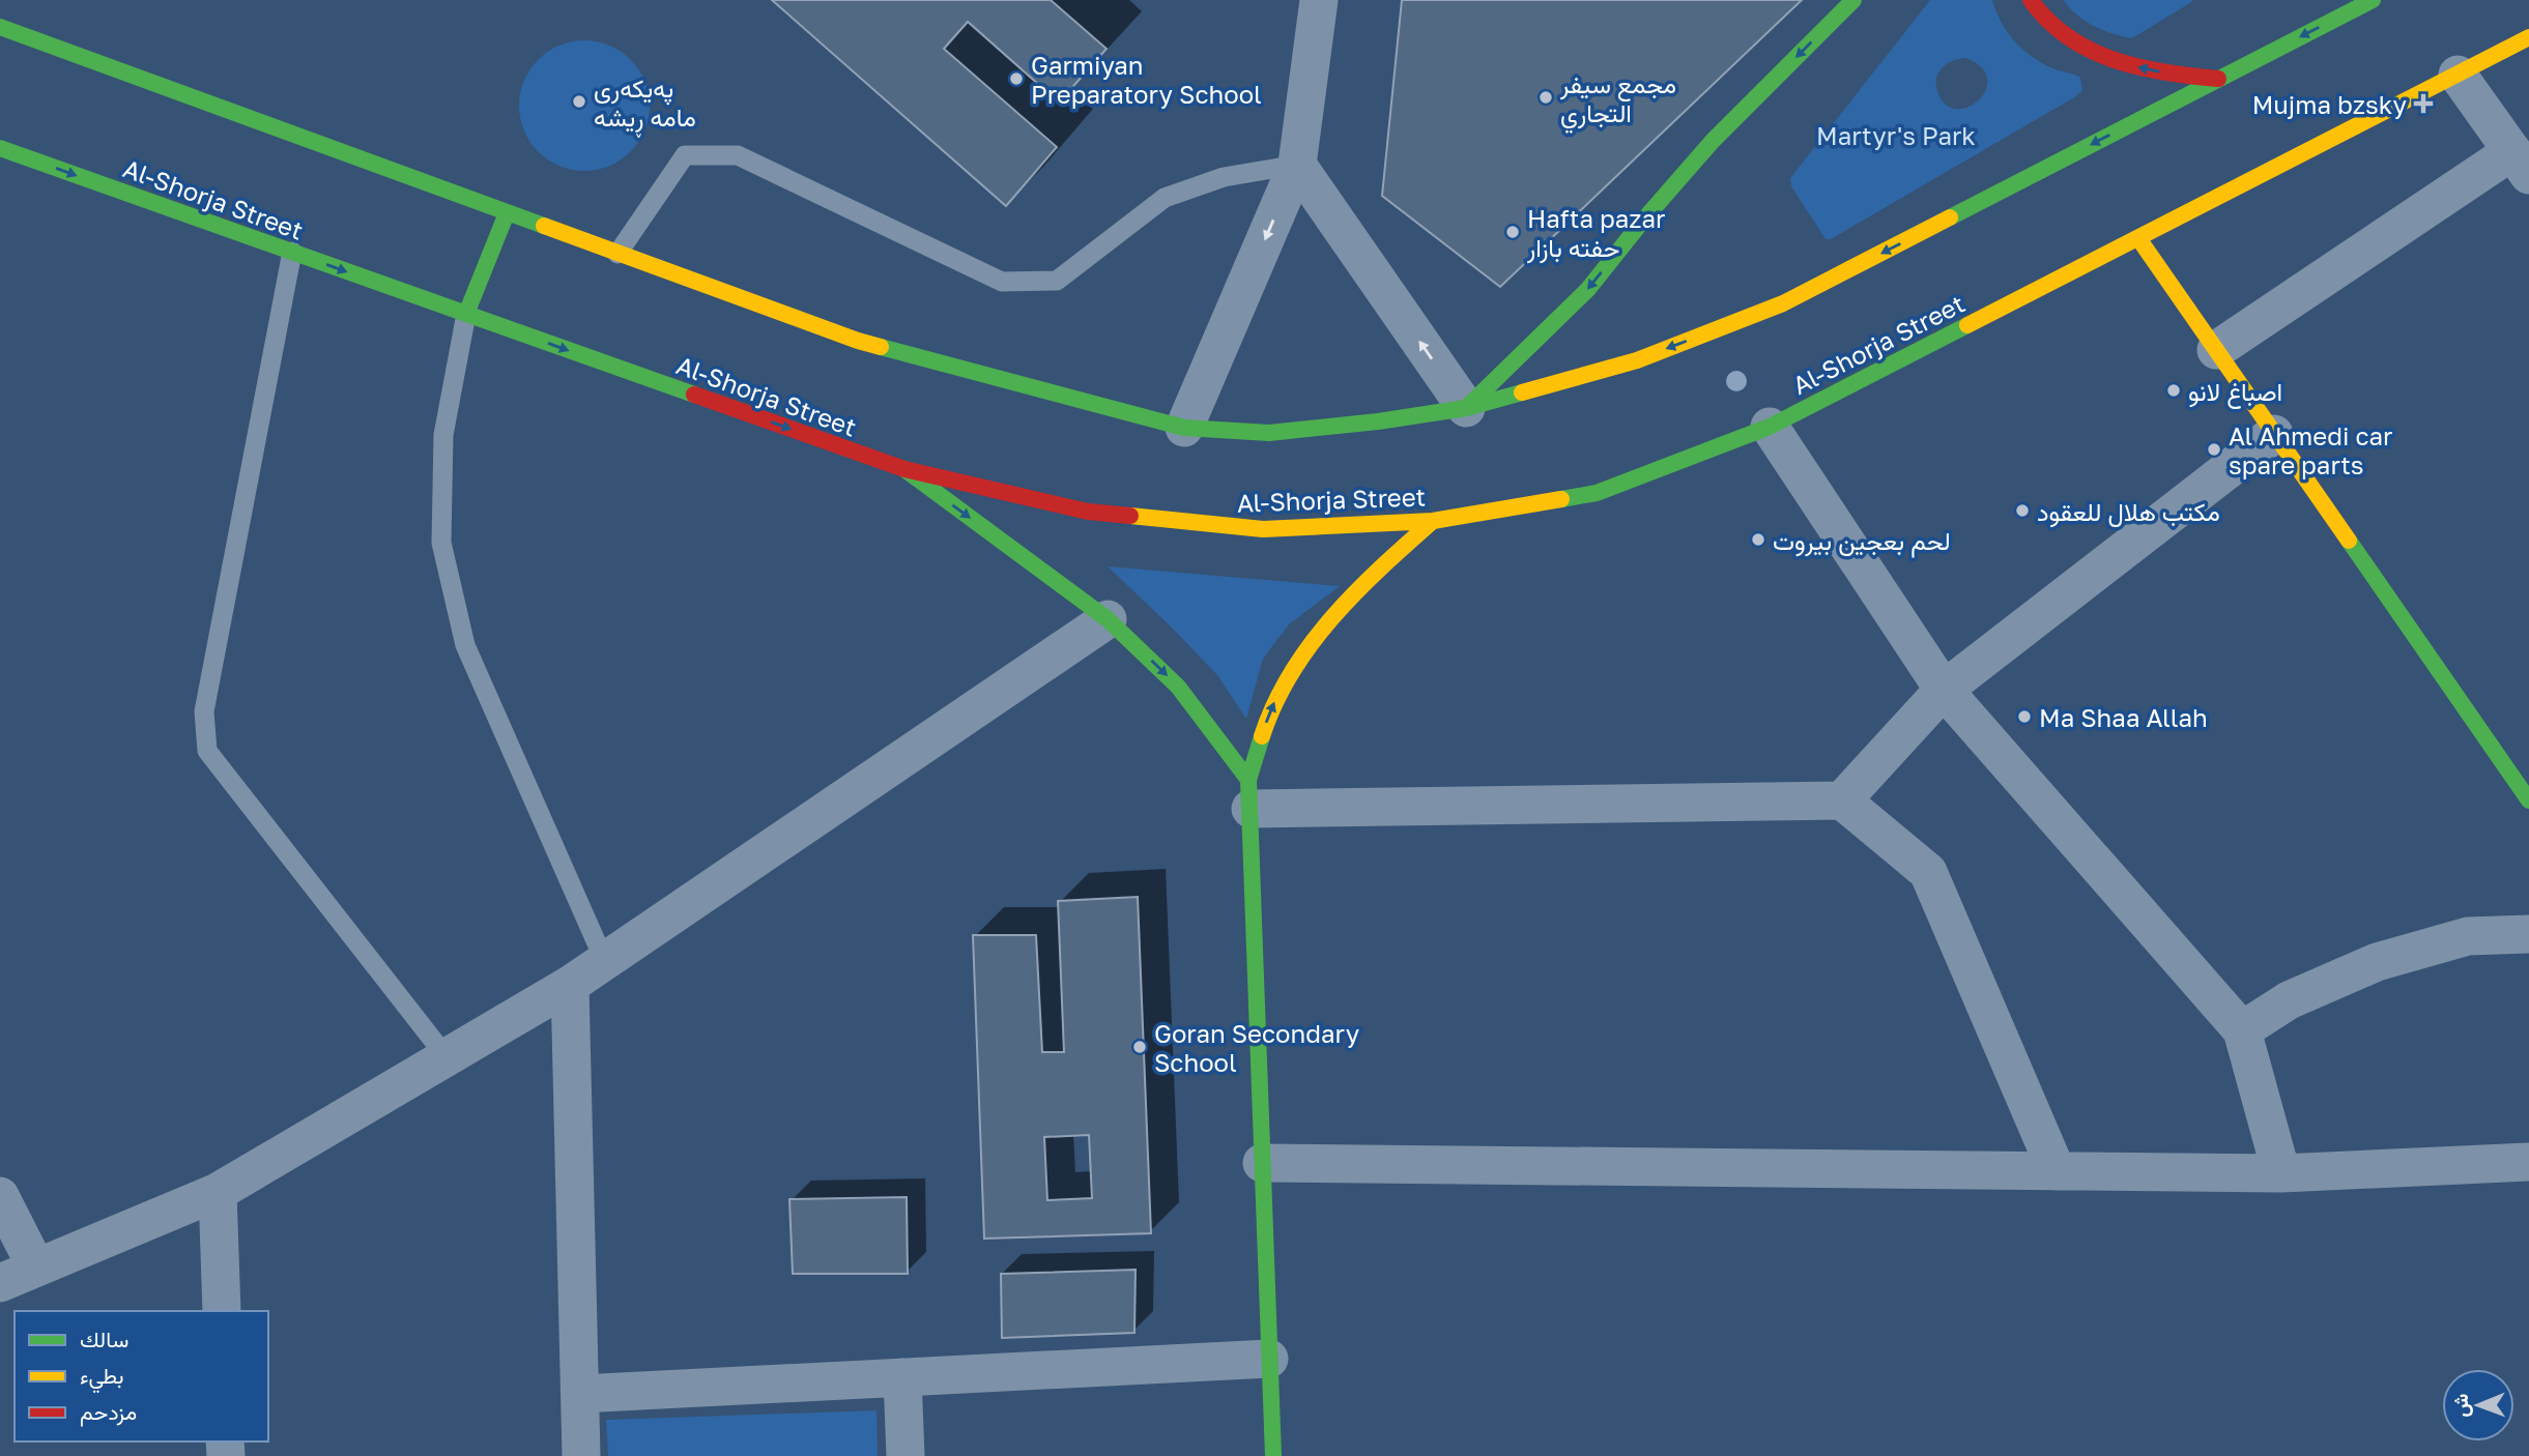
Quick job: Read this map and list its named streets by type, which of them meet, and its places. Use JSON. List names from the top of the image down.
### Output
{
  "streets": {
    "main road": ["Al-Shorja Street"]
  },
  "parks": ["Martyr's Park"],
  "places": {
    "other": [
      "Garmiyan Preparatory School",
      "مجمع سيفر التجاري",
      "پەیکەری مامە ڕیشە",
      "Hafta pazar حفته بازار",
      "اصباغ لانو",
      "Al Ahmedi car spare parts",
      "مكتب هلال للعقود",
      "لحم بعجين بيروت",
      "Ma Shaa Allah",
      "Goran Secondary School"
    ],
    "health": ["Mujma bzsky"]
  },
  "legend": ["سالك", "بطيء", "مزدحم"],
  "north": "left"
}
